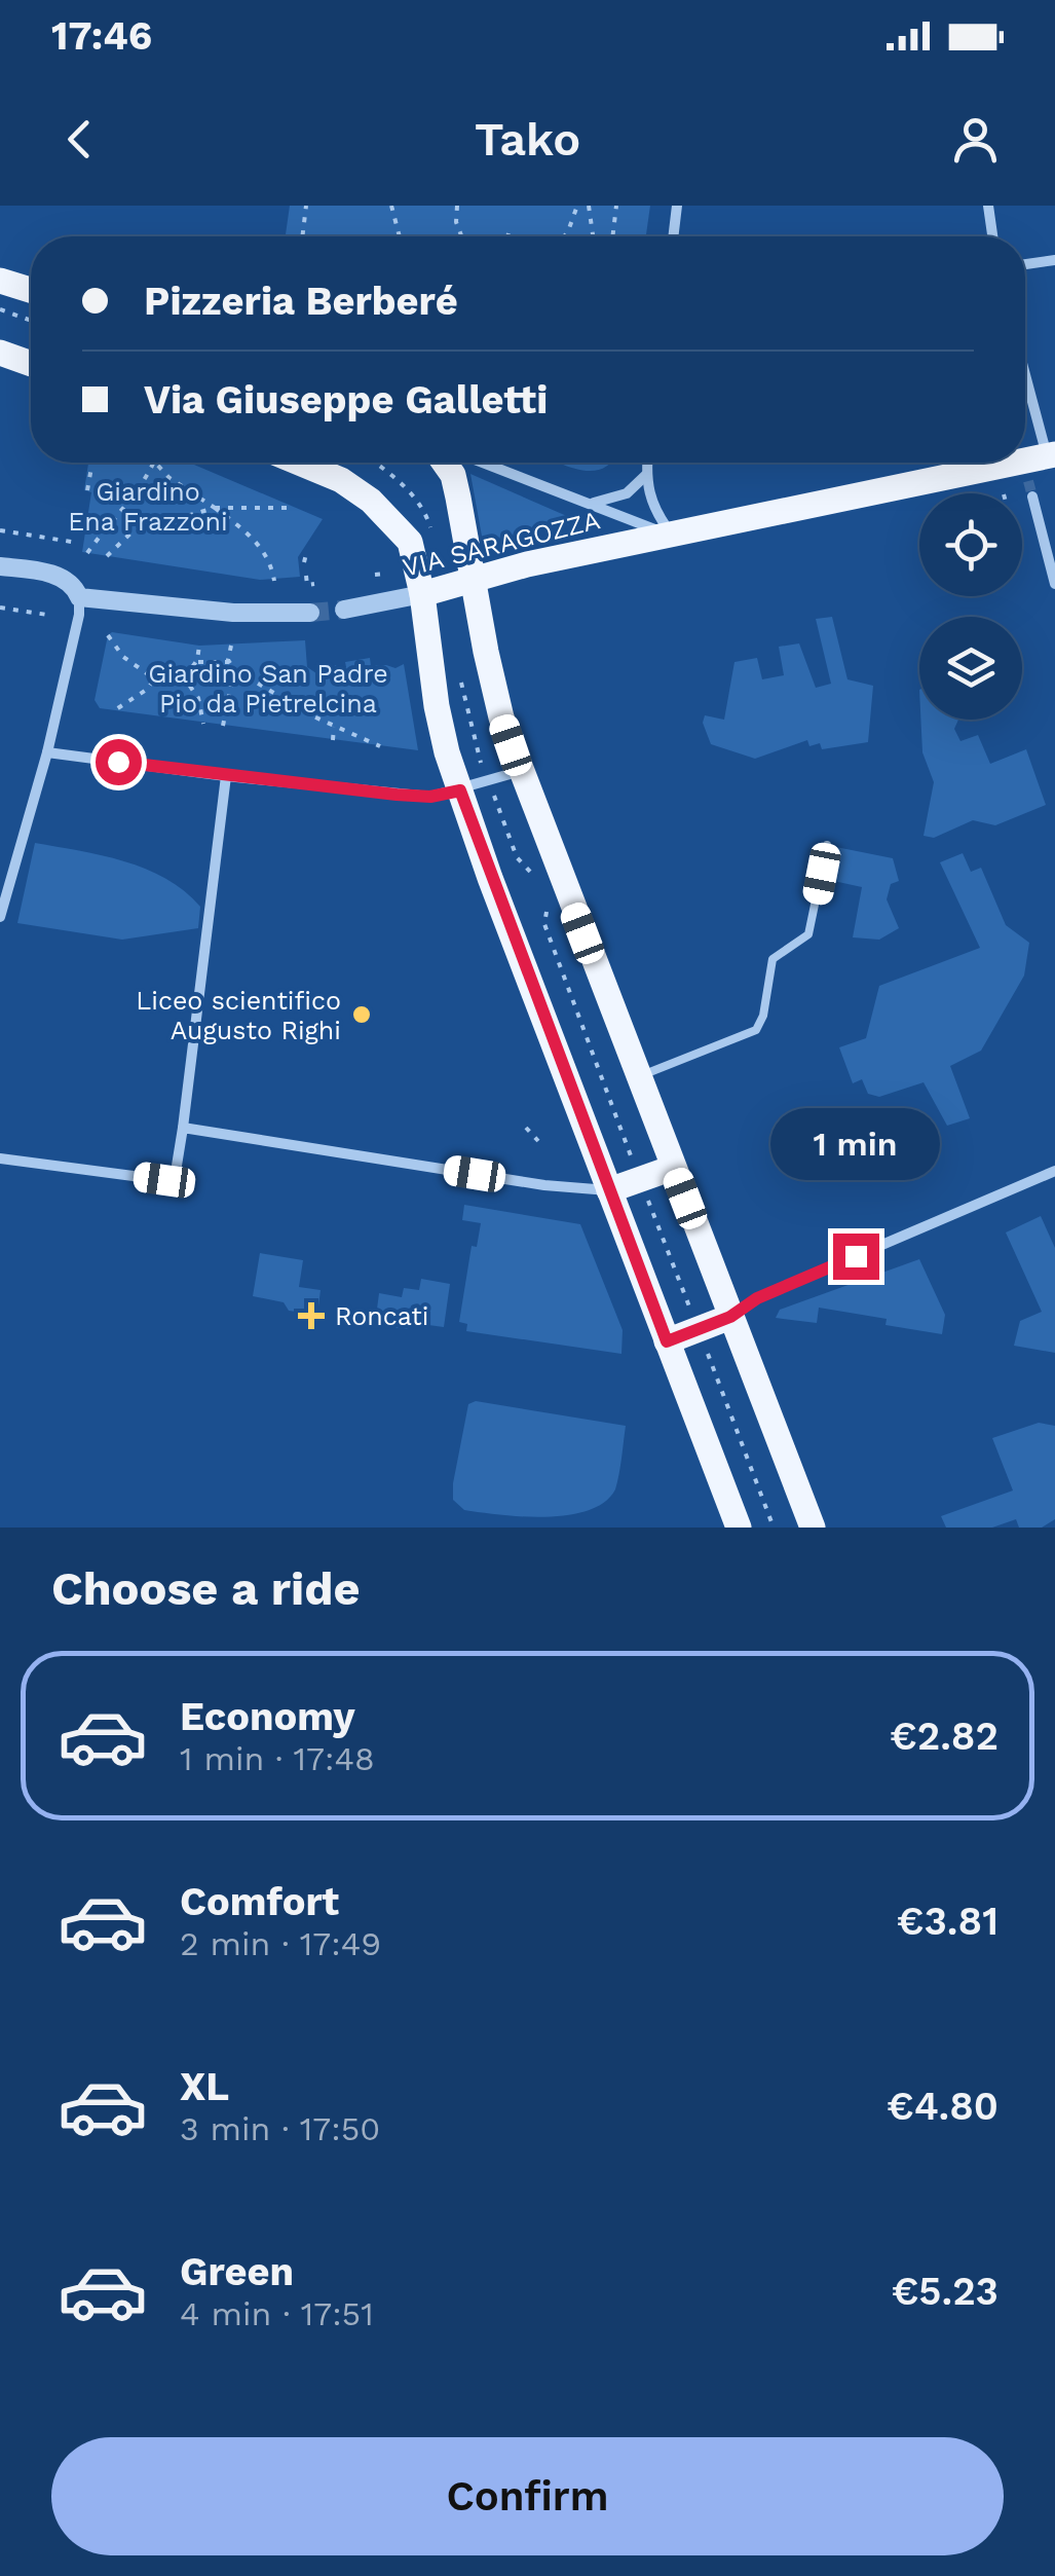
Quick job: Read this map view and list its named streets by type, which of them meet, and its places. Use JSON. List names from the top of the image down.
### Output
{
  "streets": {
    "main road": ["VIA SARAGOZZA"]
  },
  "parks": ["Giardino Ena Frazzoni", "Giardino San Padre Pio da Pietrelcina"],
  "places": {
    "other": ["Liceo scientifico Augusto Righi"],
    "health": ["Roncati"]
  },
  "page": {
    "status": "17:46",
    "header": "Tako",
    "banner": ["Pizzeria Berberé", "Via Giuseppe Galletti"],
    "bubble": "1 min",
    "heading": "Choose a ride",
    "list": [
      {
        "name": "Economy",
        "note": "1 min · 17:48",
        "value": "€2.82"
      },
      {
        "name": "Comfort",
        "note": "2 min · 17:49",
        "value": "€3.81"
      },
      {
        "name": "XL",
        "note": "3 min · 17:50",
        "value": "€4.80"
      },
      {
        "name": "Green",
        "note": "4 min · 17:51",
        "value": "€5.23"
      }
    ],
    "buttons": "Confirm"
  }
}
